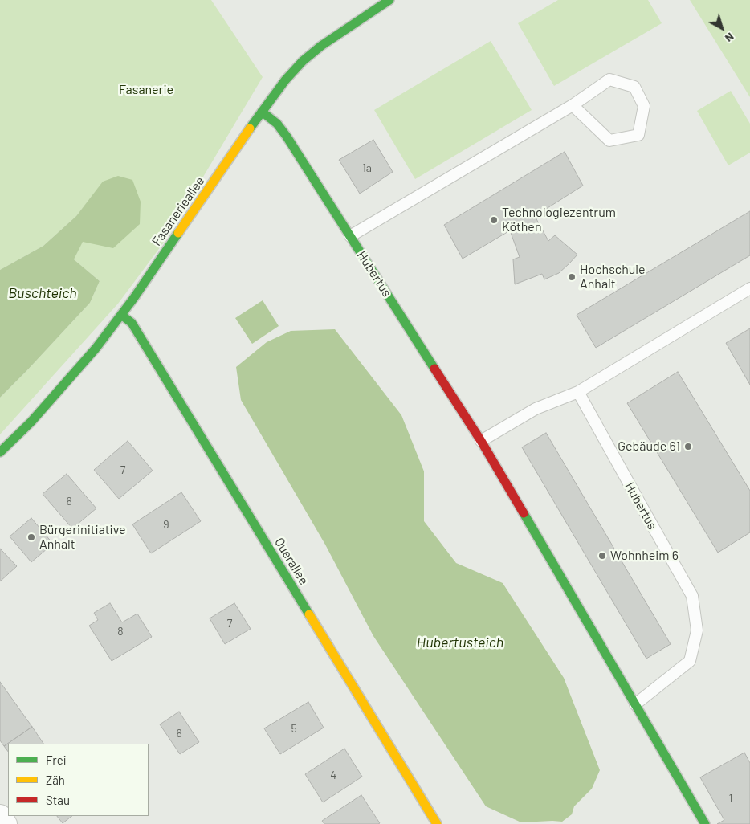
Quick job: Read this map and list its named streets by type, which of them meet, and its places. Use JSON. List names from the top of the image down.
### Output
{
  "streets": {
    "street": ["Fasanerieallee", "Hubertus", "Querallee"]
  },
  "crossings": [
    ["Fasanerieallee", "Hubertus"],
    ["Fasanerieallee", "Querallee"]
  ],
  "water": ["Buschteich", "Hubertusteich"],
  "parks": ["Fasanerie"],
  "places": [
    "Technologiezentrum Köthen",
    "Hochschule Anhalt",
    "Gebäude 61",
    "Bürgerinitiative Anhalt",
    "Wohnheim 6"
  ],
  "house_numbers": [
    "1a",
    "7",
    "6",
    "9",
    "7",
    "8",
    "5",
    "6",
    "4",
    "1"
  ],
  "legend": ["Frei", "Zäh", "Stau"],
  "north": "bottom right"
}
